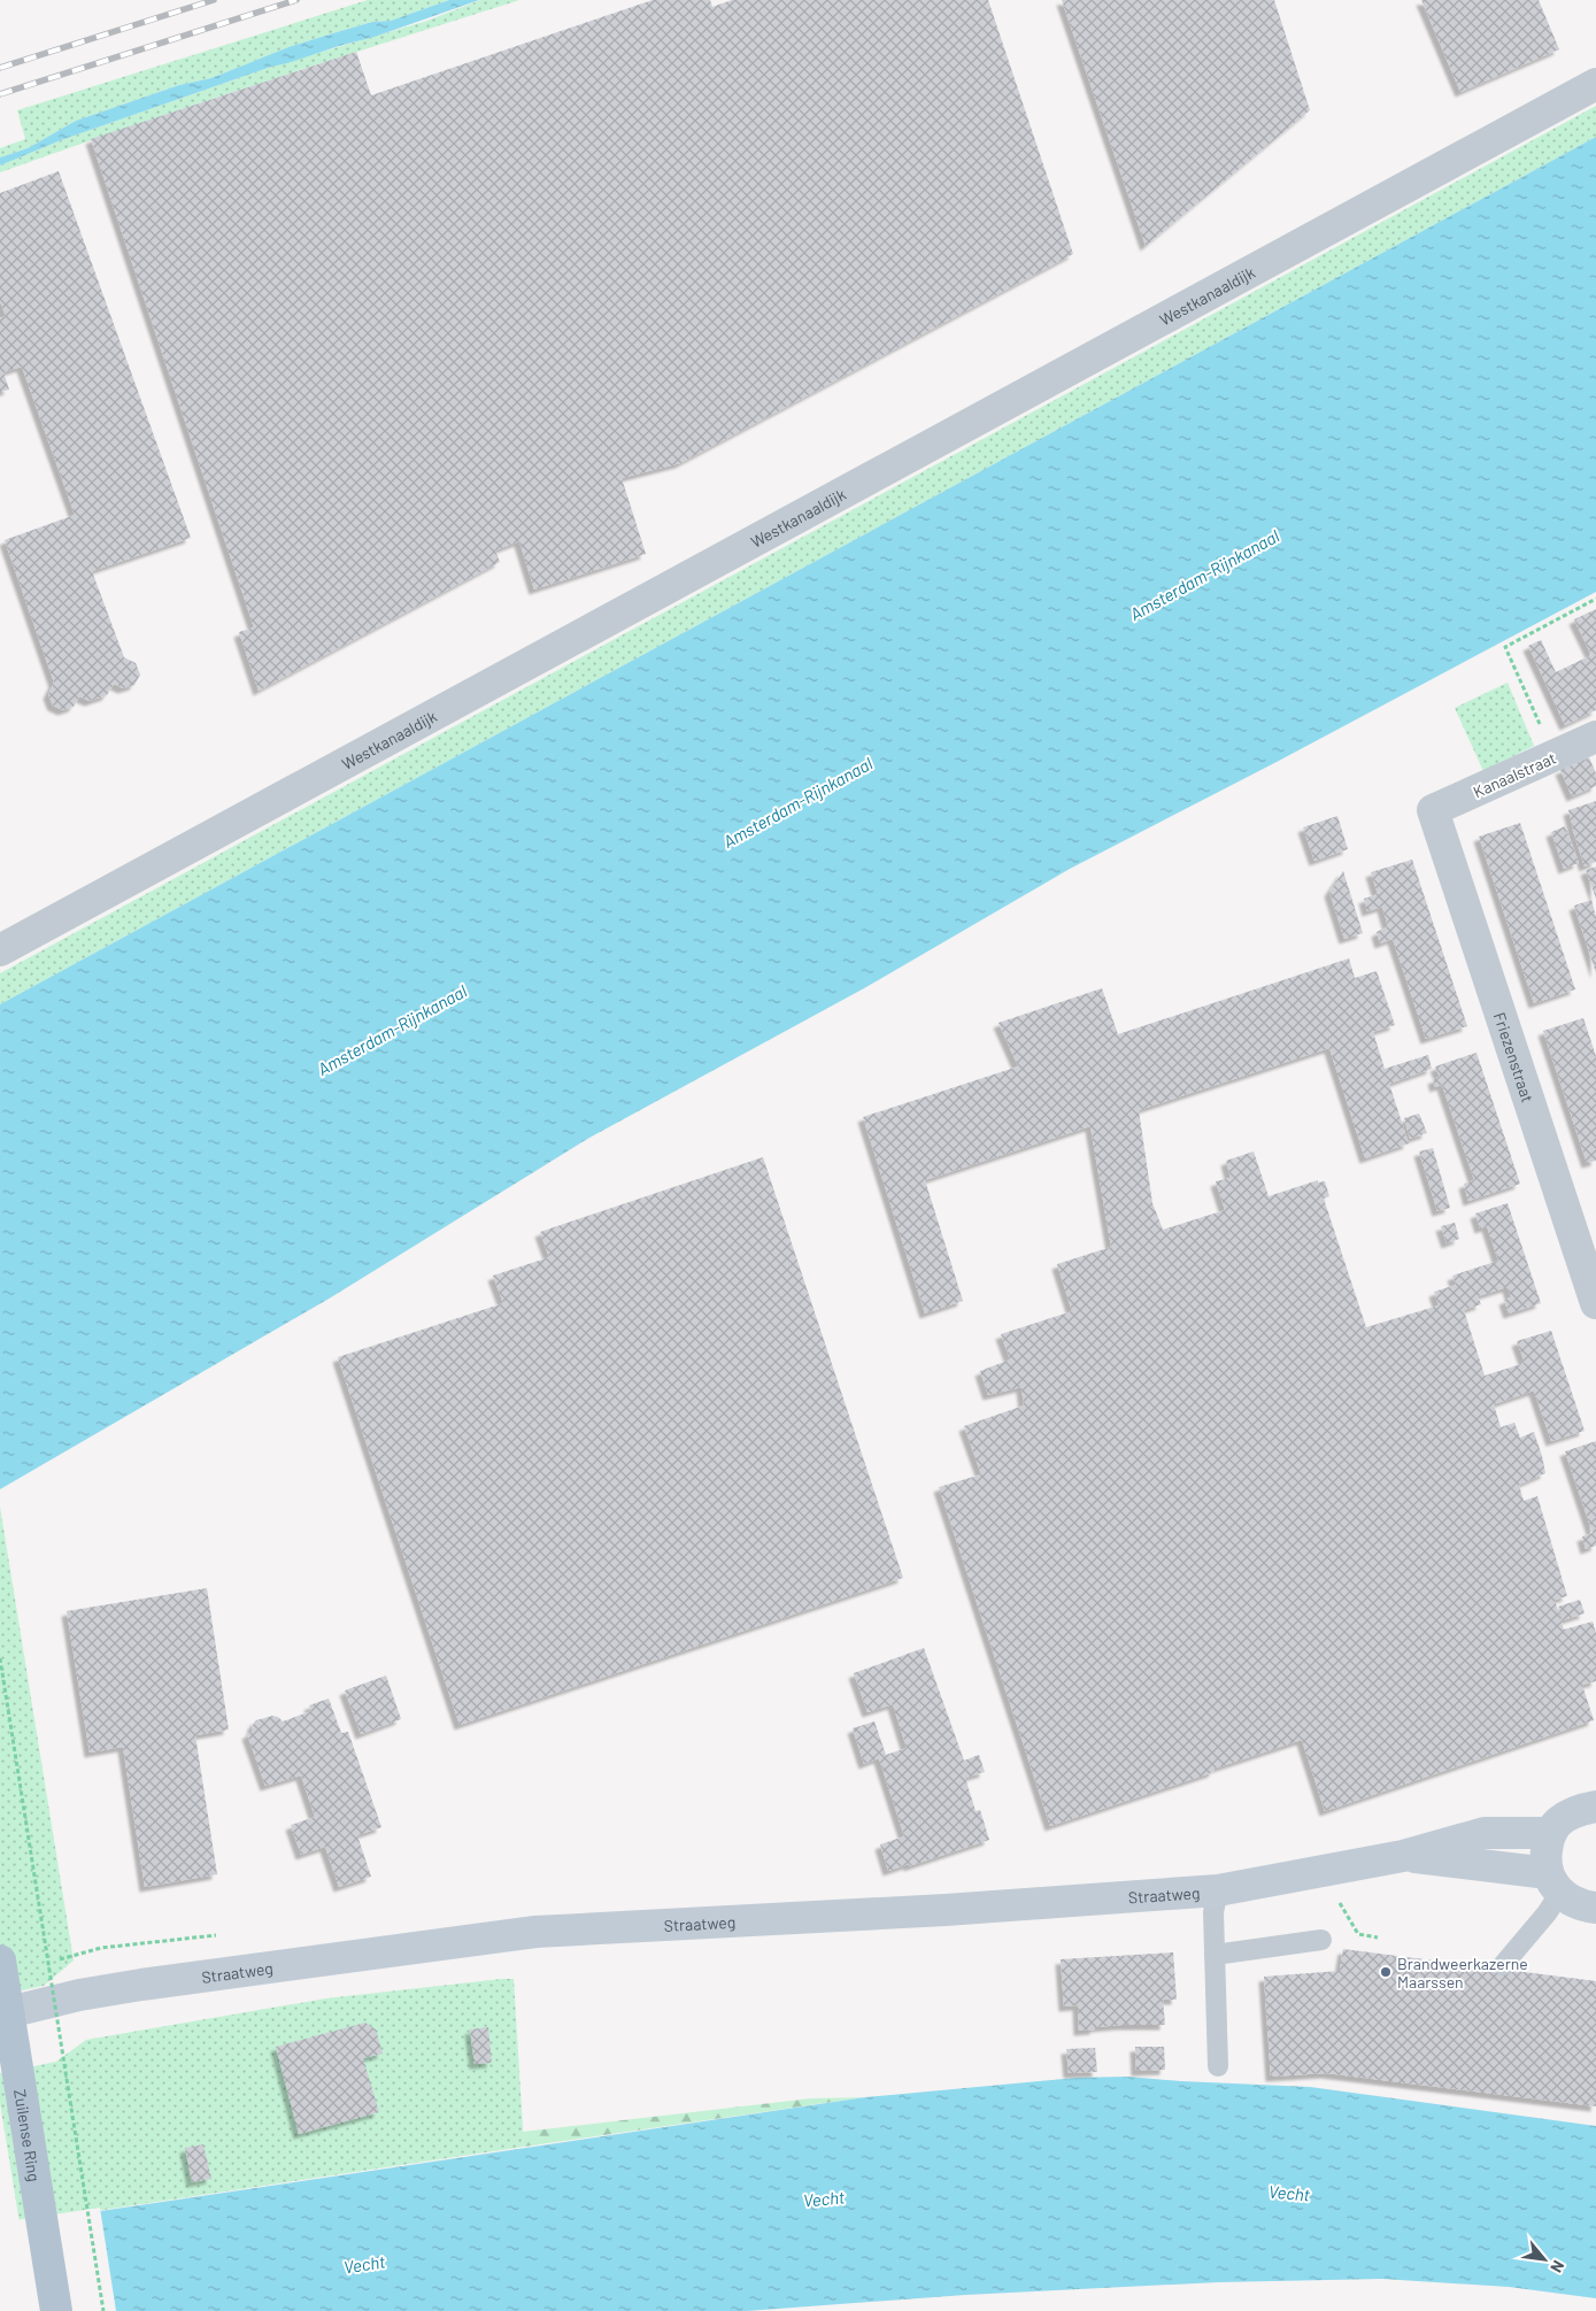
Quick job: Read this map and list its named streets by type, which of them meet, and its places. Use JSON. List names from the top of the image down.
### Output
{
  "streets": {
    "main road": ["Straatweg", "Zuilense Ring"],
    "street": ["Westkanaaldijk", "Kanaalstraat", "Friezenstraat"]
  },
  "crossings": [
    ["Kanaalstraat", "Friezenstraat"]
  ],
  "water": ["Amsterdam-Rijnkanaal", "Vecht"],
  "places": ["Brandweerkazerne Maarssen"],
  "north": "bottom right"
}
